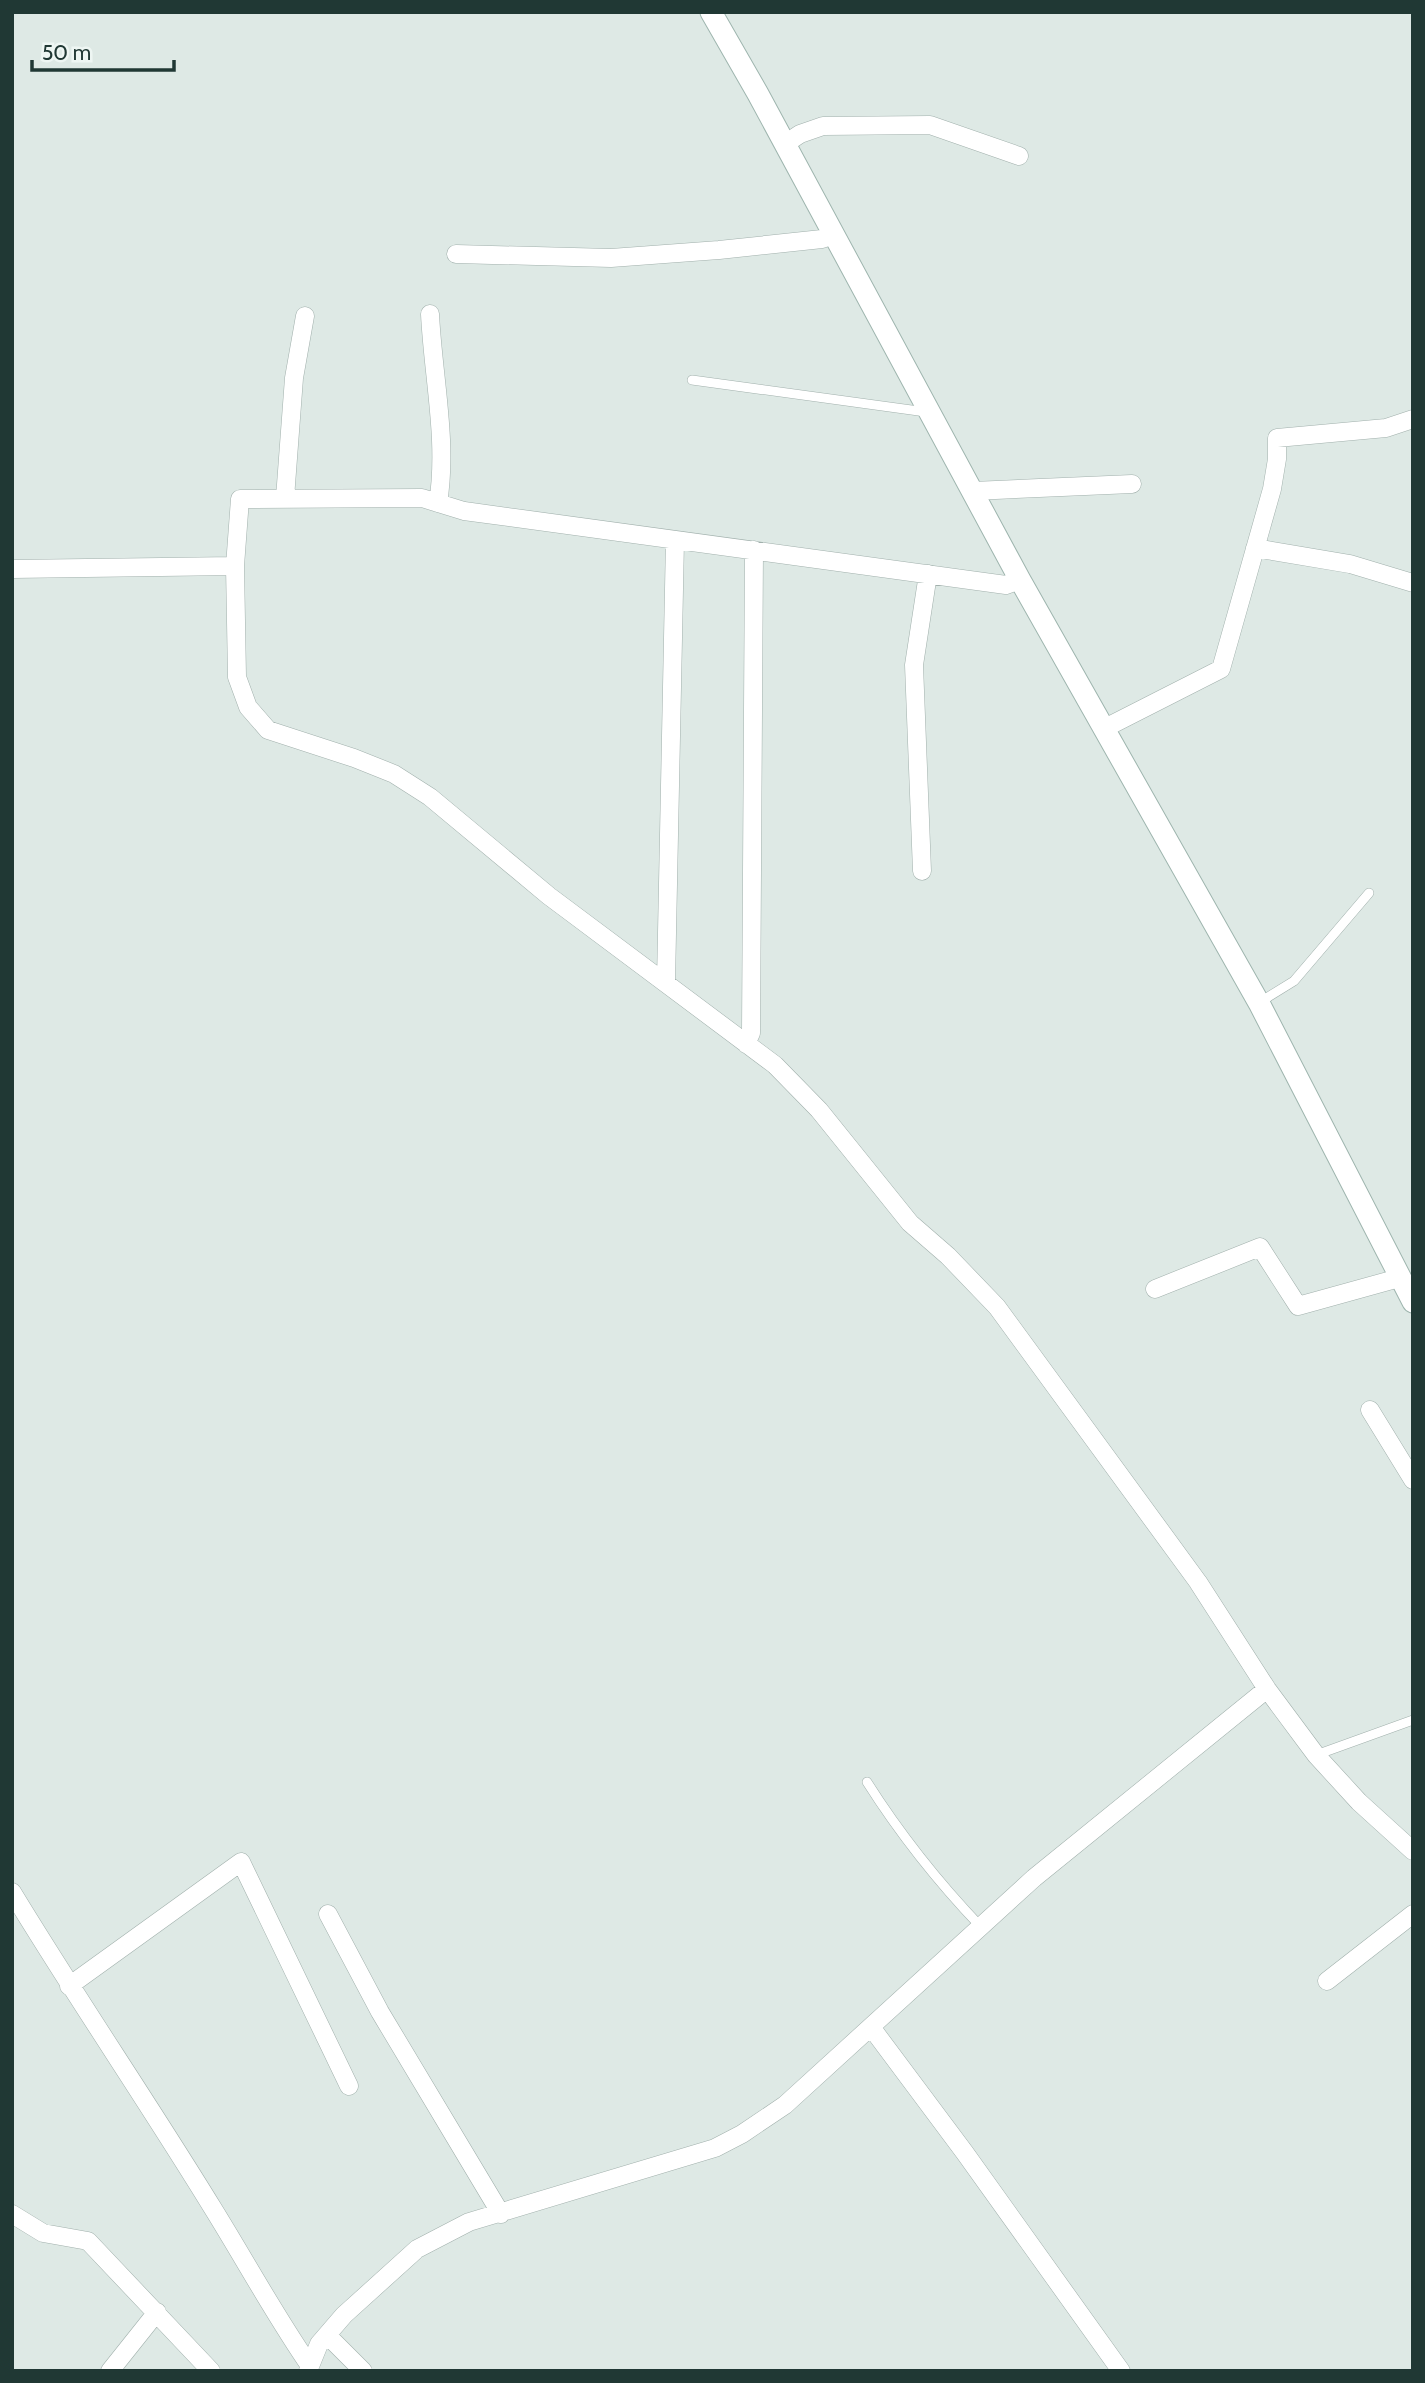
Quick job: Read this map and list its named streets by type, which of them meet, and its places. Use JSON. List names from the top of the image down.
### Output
{
  "scale_bar": "50 m"
}
